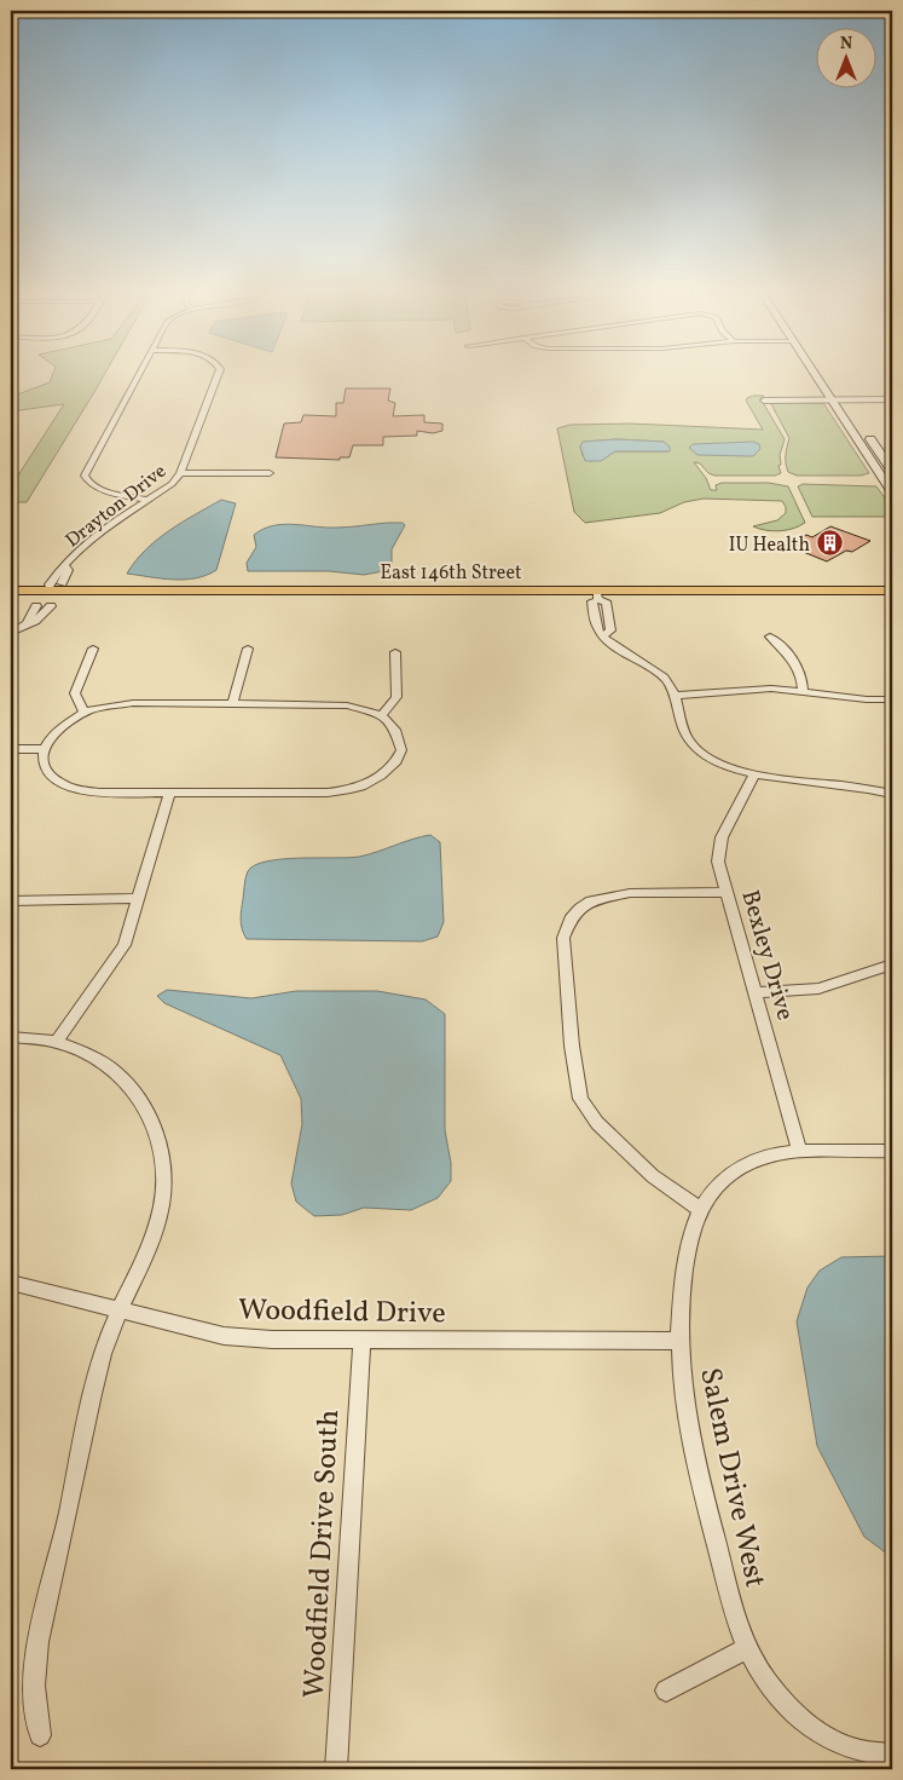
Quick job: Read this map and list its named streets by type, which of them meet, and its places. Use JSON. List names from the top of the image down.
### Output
{
  "streets": {
    "main road": ["East 146th Street"],
    "street": [
      "Drayton Drive",
      "Bexley Drive",
      "Woodfield Drive",
      "Salem Drive West",
      "Woodfield Drive South"
    ]
  },
  "crossings": [
    ["Bexley Drive", "Salem Drive West"],
    ["Woodfield Drive", "Salem Drive West"],
    ["Woodfield Drive", "Woodfield Drive South"]
  ],
  "places": {
    "building": ["IU Health"]
  },
  "north": "top"
}
